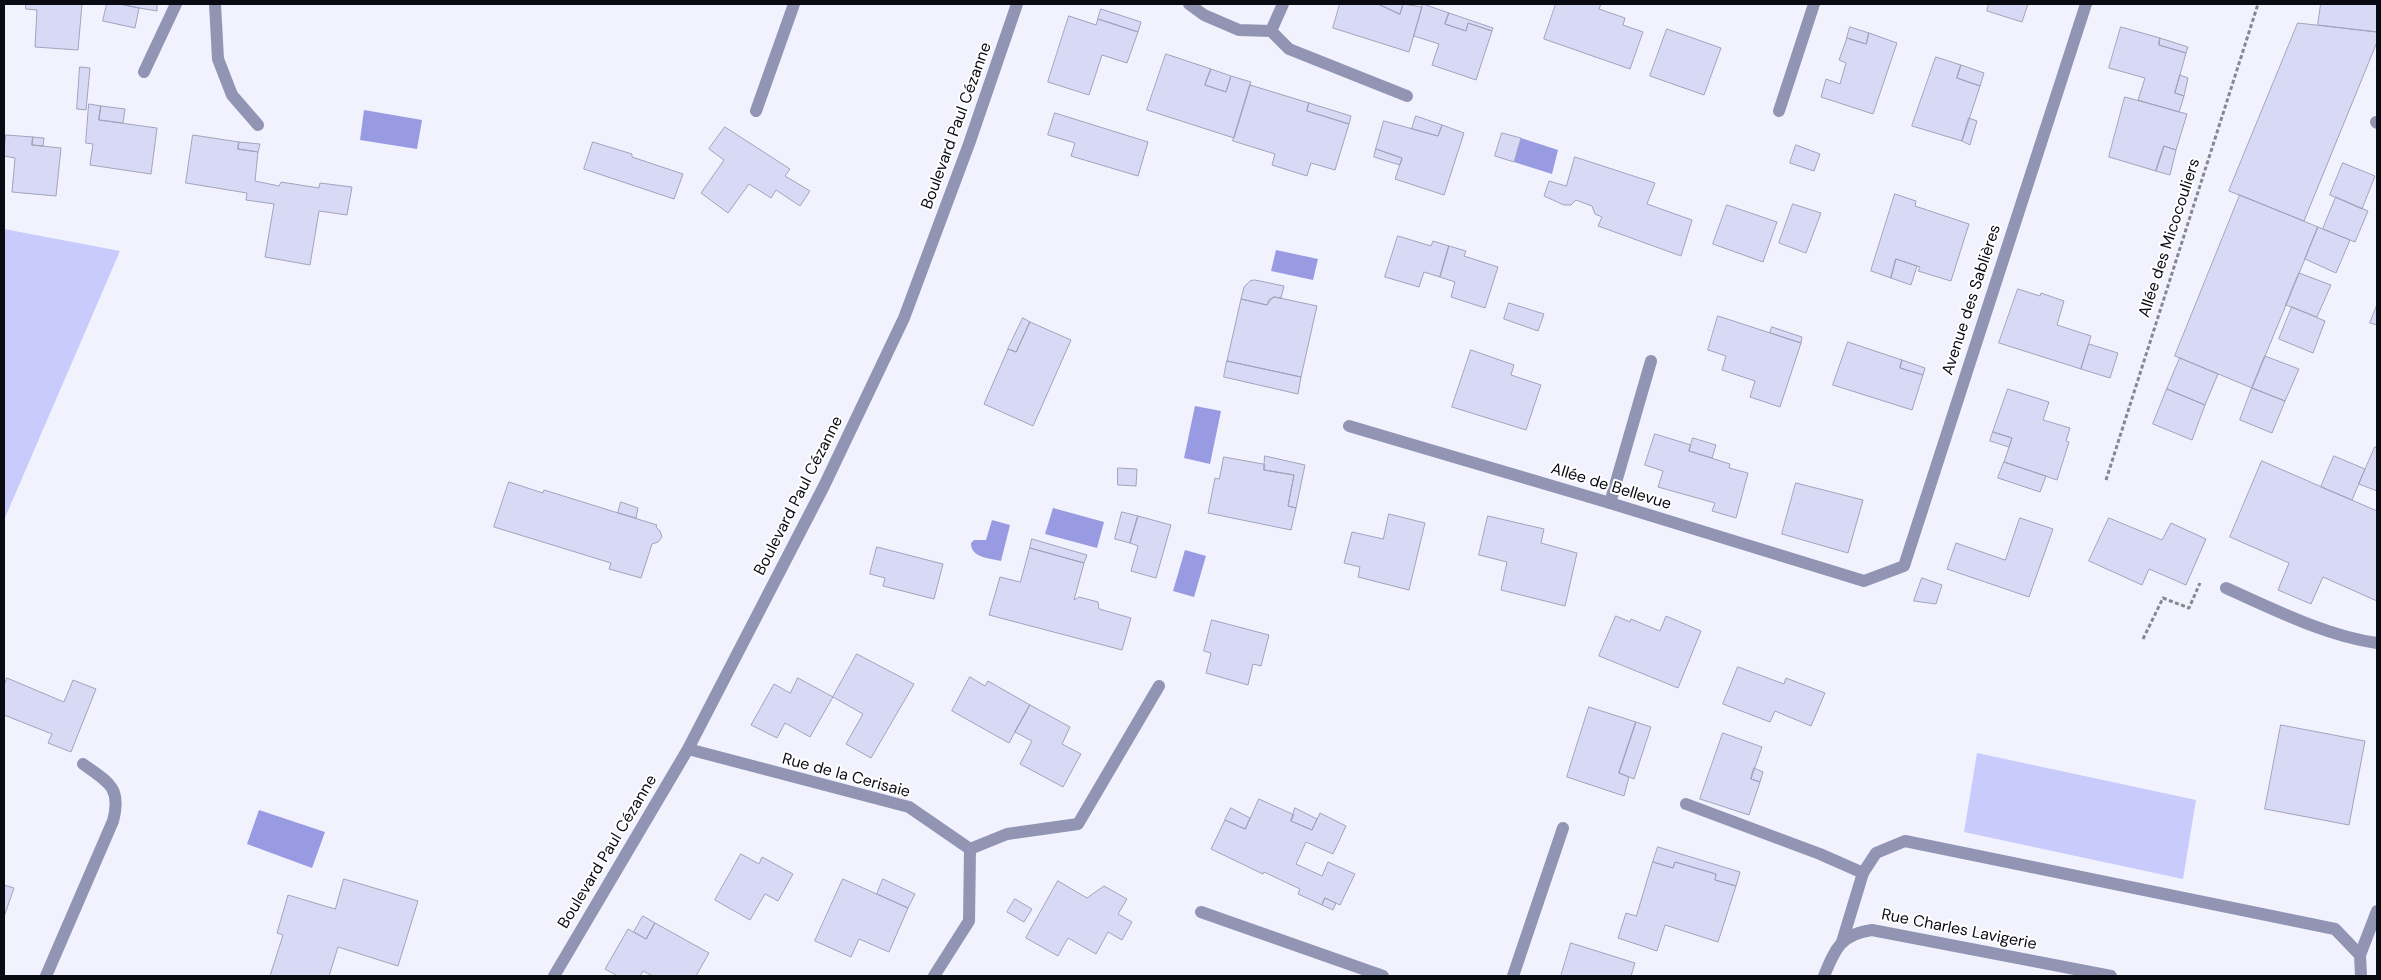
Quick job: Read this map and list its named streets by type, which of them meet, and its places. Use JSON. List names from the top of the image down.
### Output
{
  "streets": {
    "street": [
      "Boulevard Paul Cézanne",
      "Avenue des Sablières",
      "Allée de Bellevue",
      "Rue de la Cerisaie",
      "Rue Charles Lavigerie"
    ],
    "path": ["Allée des Micocouliers"]
  },
  "crossings": [
    ["Boulevard Paul Cézanne", "Rue de la Cerisaie"],
    ["Avenue des Sablières", "Allée de Bellevue"]
  ]
}
